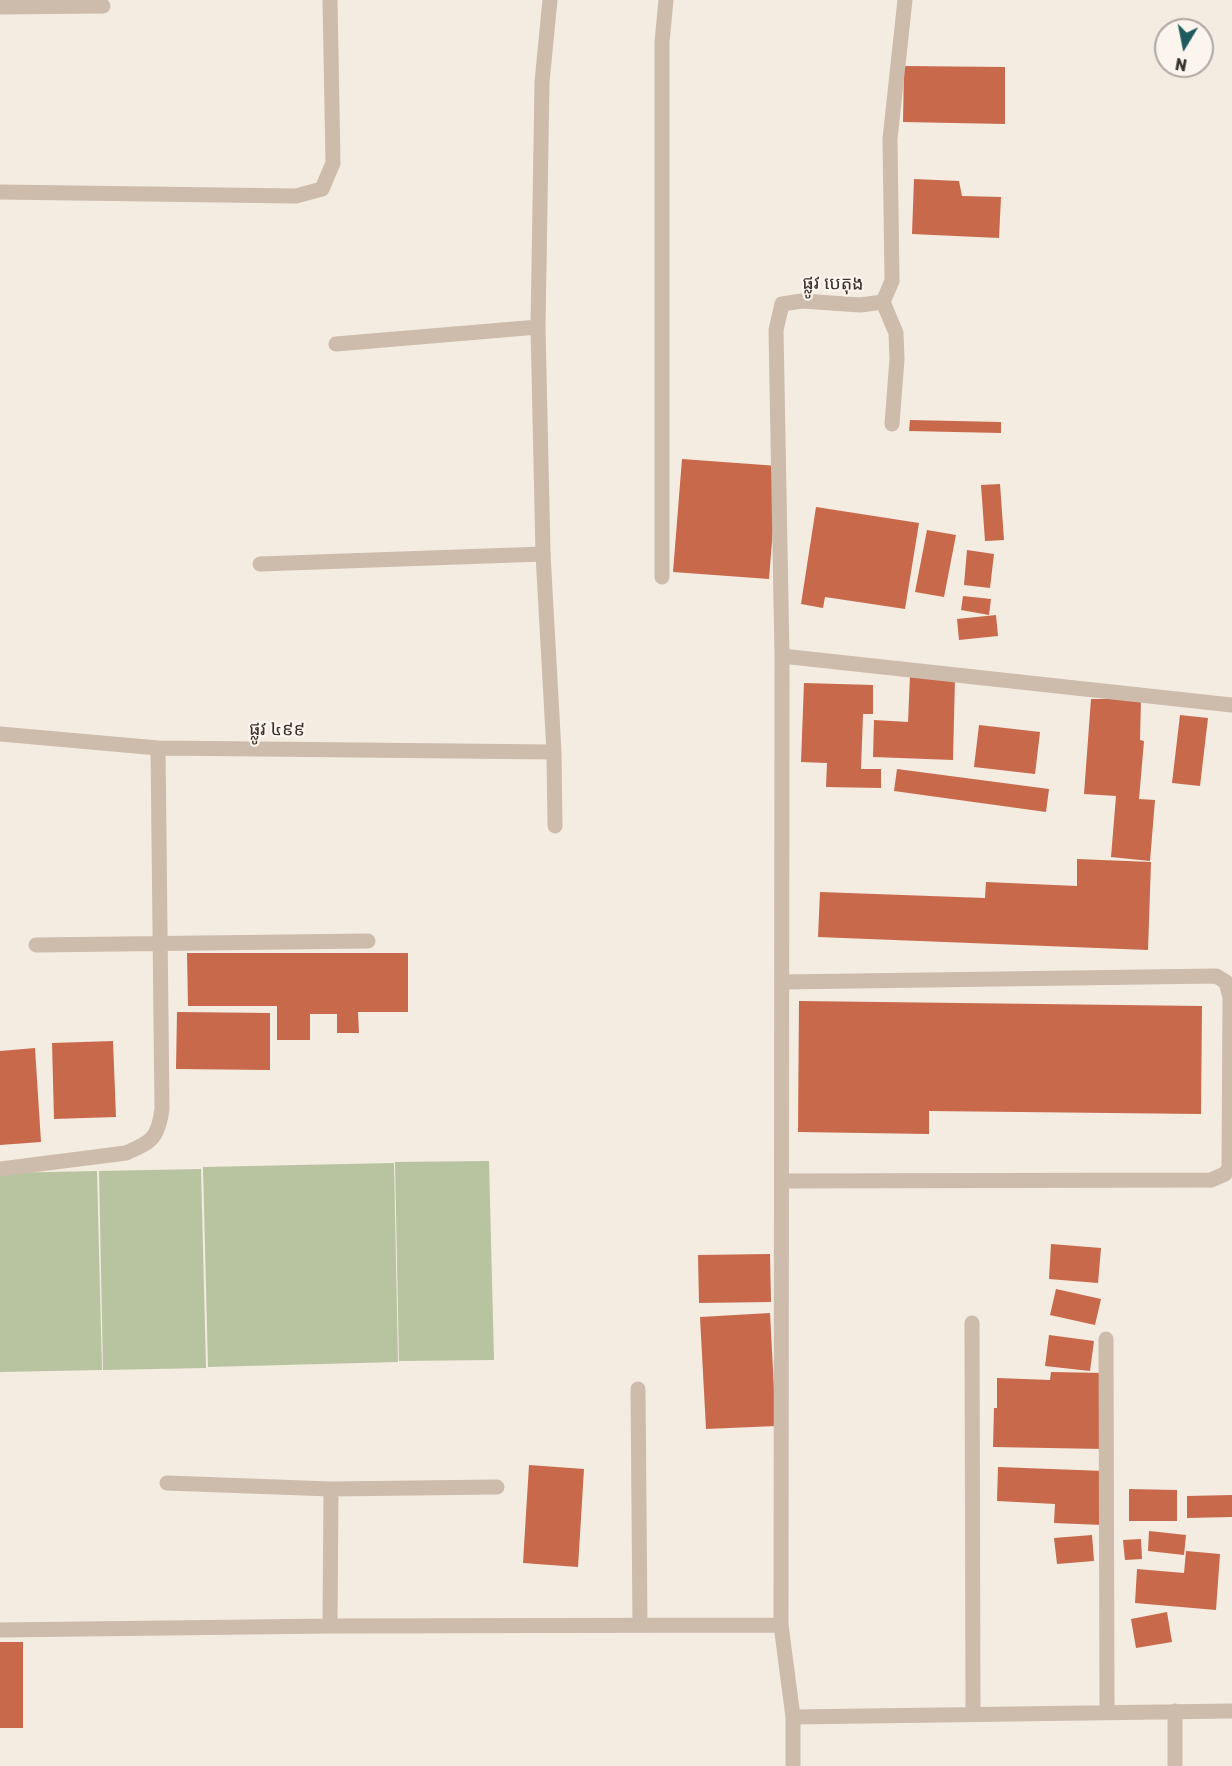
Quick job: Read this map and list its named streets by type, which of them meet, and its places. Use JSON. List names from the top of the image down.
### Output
{
  "streets": {
    "street": ["ផ្លូវ បេតុង", "ផ្លូវ ៤៩៩"]
  },
  "north": "bottom"
}
